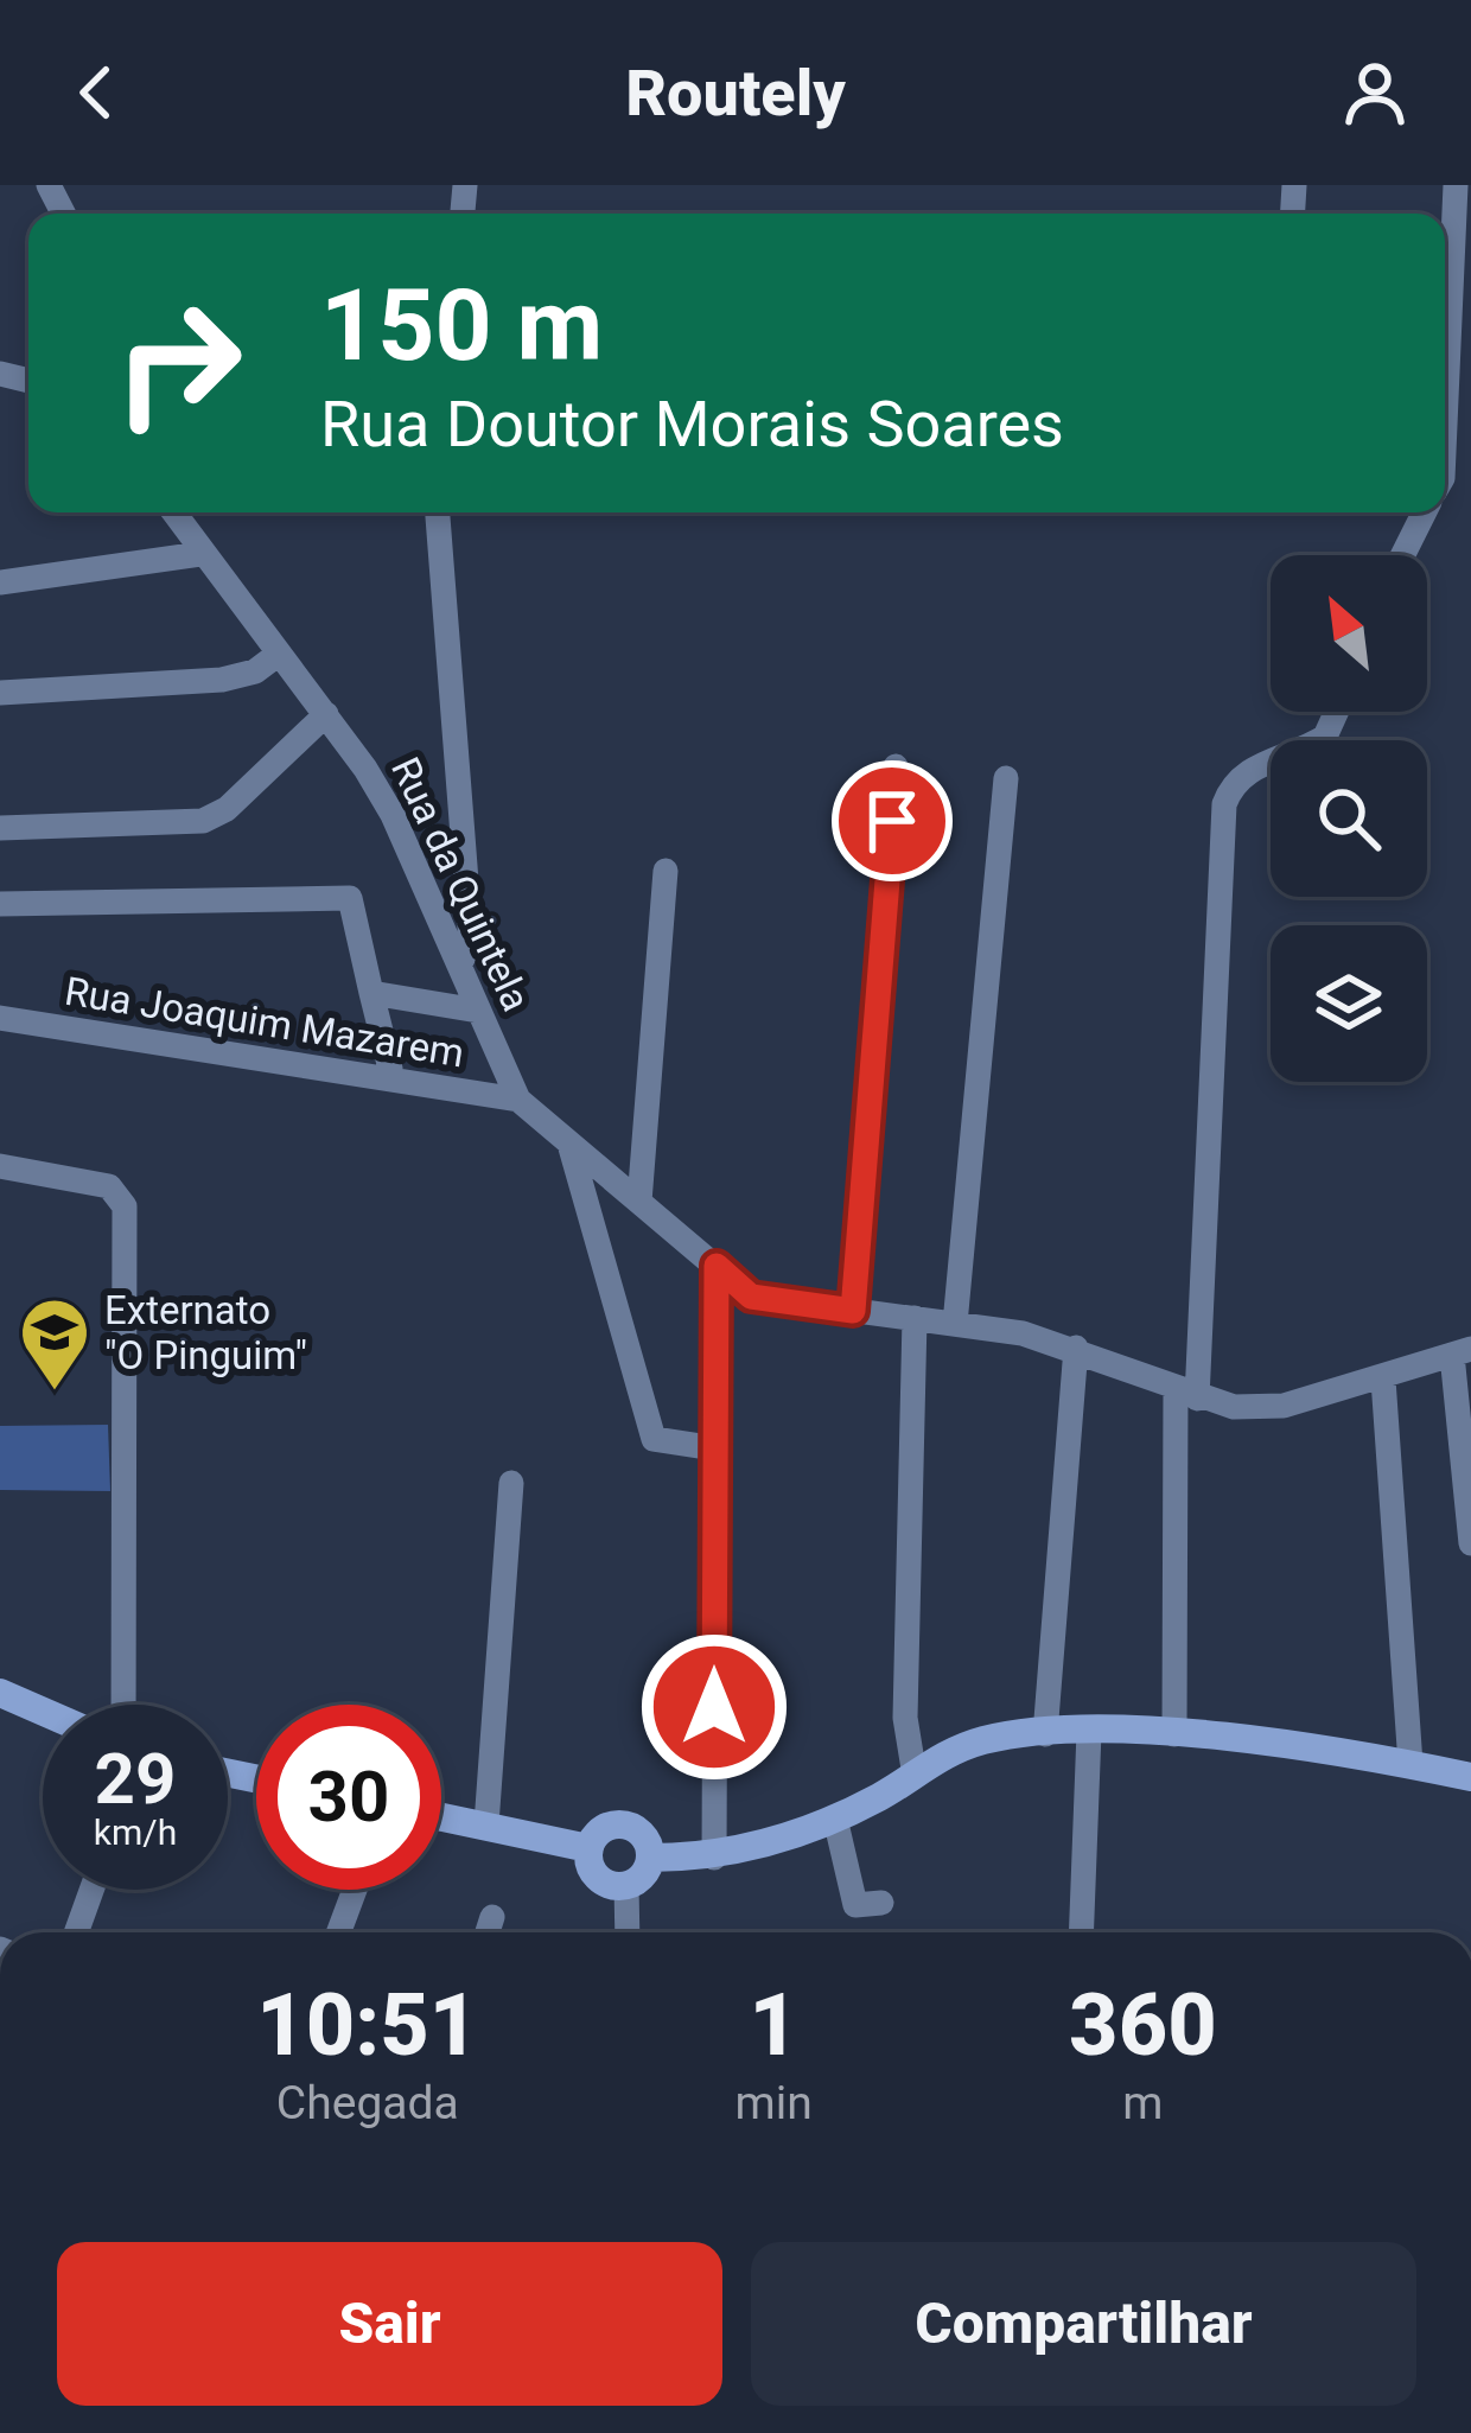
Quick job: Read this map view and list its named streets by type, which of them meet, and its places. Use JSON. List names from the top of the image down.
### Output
{
  "streets": {
    "street": ["Rua da Quintela", "Rua Joaquim Mazarem"]
  },
  "crossings": [
    ["Rua da Quintela", "Rua Joaquim Mazarem"]
  ],
  "places": {
    "school or university": ["Externato \"O Pinguim\""]
  },
  "north": "top left",
  "page": {
    "header": "Routely",
    "turn": ["150 m", "Rua Doutor Morais Soares"],
    "speed": "29 km/h",
    "limit": "30",
    "eta": [
      "10:51",
      "Chegada",
      "1",
      "min",
      "360",
      "m"
    ],
    "buttons": ["Sair", "Compartilhar"]
  }
}
